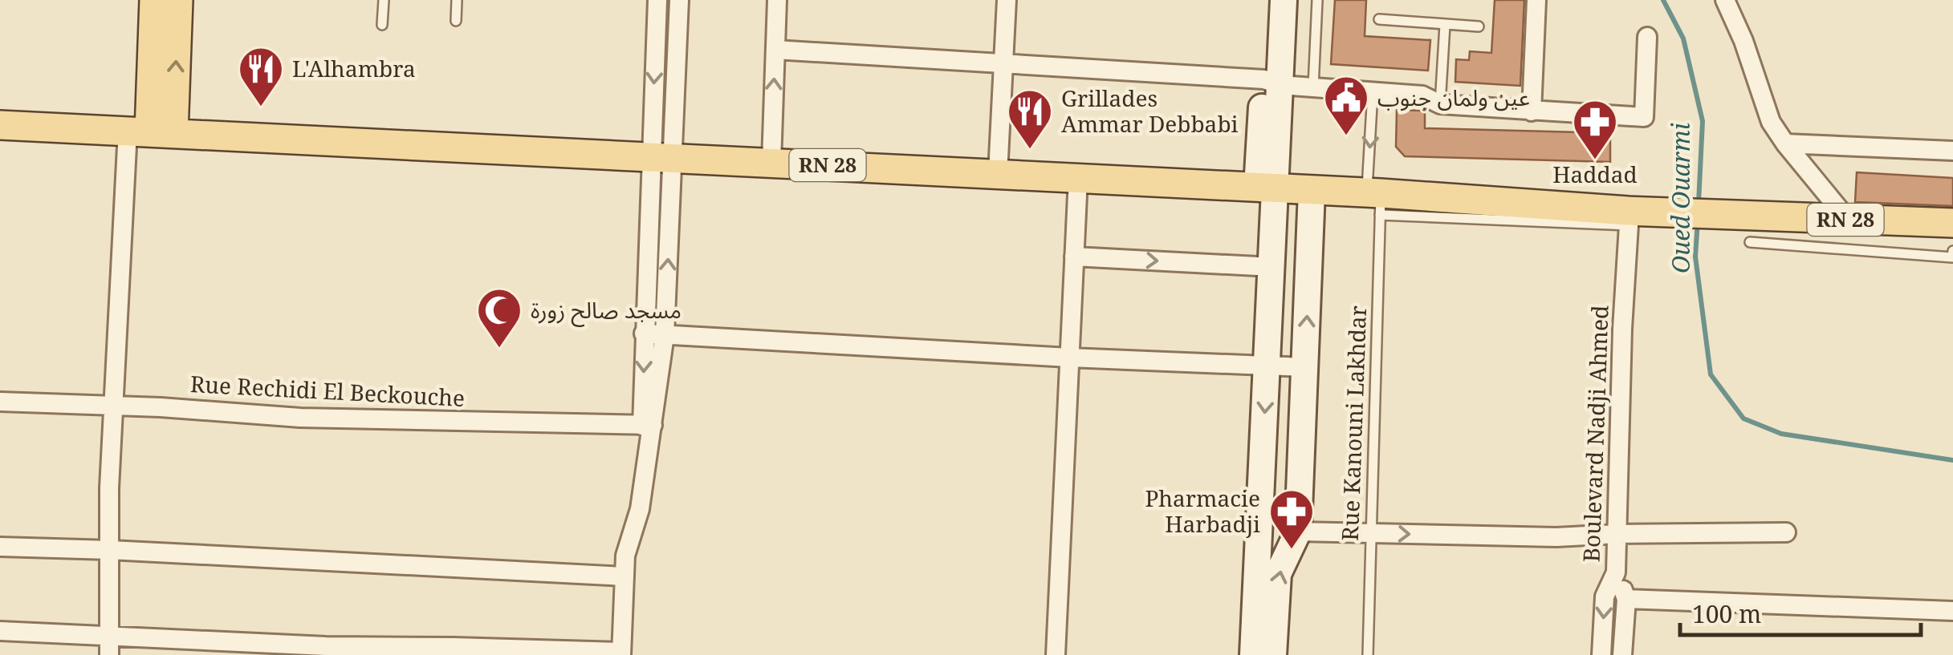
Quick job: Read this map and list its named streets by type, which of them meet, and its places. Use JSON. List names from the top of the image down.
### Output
{
  "streets": {
    "main road": ["RN 28"],
    "street": ["Rue Rechidi El Beckouche", "Boulevard Nadji Ahmed"],
    "lane": ["Rue Kanouni Lakhdar"]
  },
  "crossings": [
    ["RN 28", "Rue Kanouni Lakhdar"],
    ["RN 28", "Boulevard Nadji Ahmed"]
  ],
  "water": ["Oued Ouarmi"],
  "places": {
    "restaurant": ["L'Alhambra", "Grillades Ammar Debbabi"],
    "public building": ["عين ولمان جنوب"],
    "pharmacy": ["Haddad", "Pharmacie Harbadji"],
    "mosque": ["مسجد صالح زورة"]
  },
  "scale_bar": "100 m"
}
